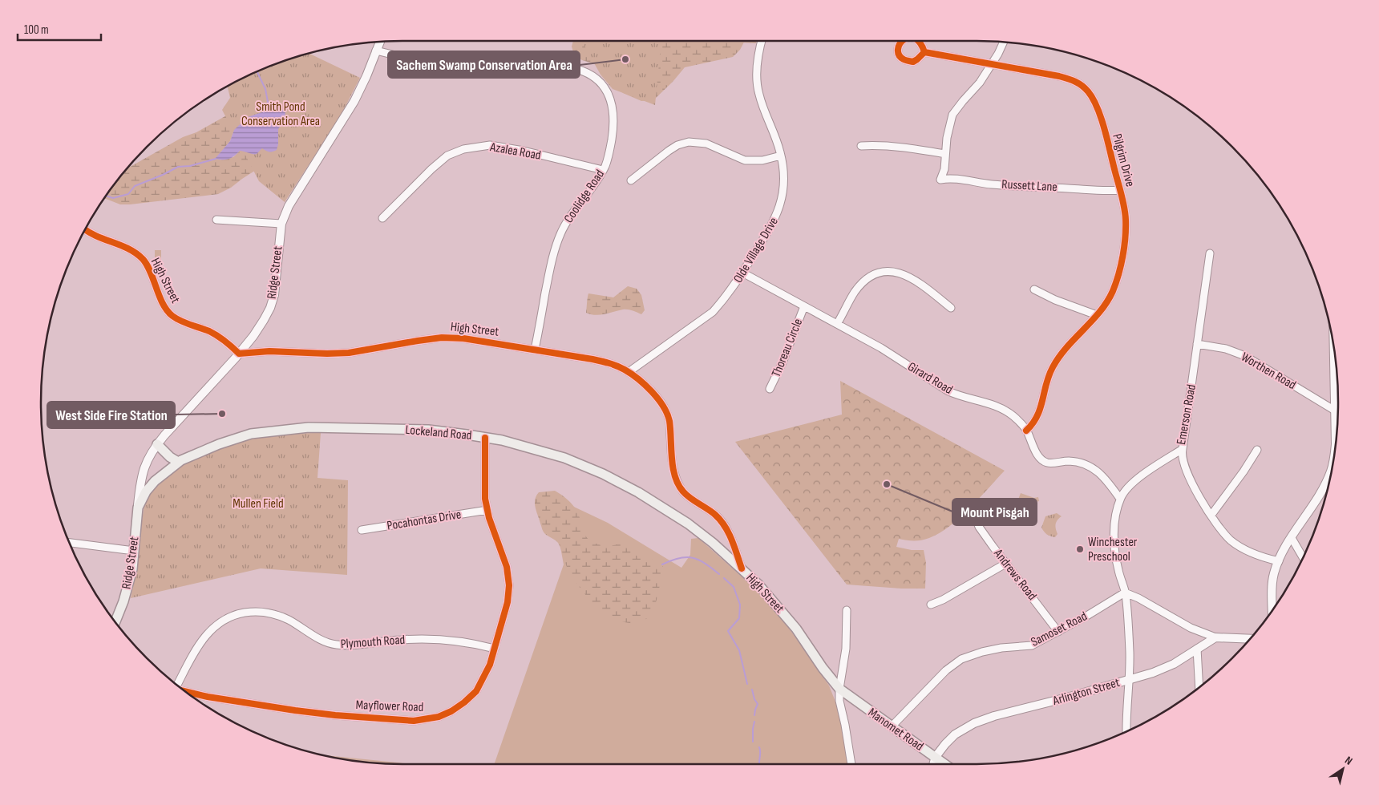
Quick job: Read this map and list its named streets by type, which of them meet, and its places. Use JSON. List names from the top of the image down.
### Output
{
  "streets": {
    "main road": [
      "Ridge Street",
      "High Street",
      "Lockeland Road",
      "Manomet Road"
    ],
    "street": [
      "Azalea Road",
      "Pilgrim Drive",
      "Russett Lane",
      "Coolidge Road",
      "Olde Village Drive",
      "Thoreau Circle",
      "Worthen Road",
      "Girard Road",
      "Emerson Road",
      "Pocahontas Drive",
      "Andrews Road",
      "Samoset Road",
      "Plymouth Road",
      "Arlington Street",
      "Mayflower Road"
    ]
  },
  "crossings": [
    ["Azalea Road", "Coolidge Road"],
    ["Pilgrim Drive", "Russett Lane"],
    ["Pilgrim Drive", "Girard Road"],
    ["Coolidge Road", "Ridge Street"],
    ["Coolidge Road", "High Street"],
    ["Olde Village Drive", "High Street"],
    ["Olde Village Drive", "Girard Road"],
    ["Ridge Street", "High Street"],
    ["Ridge Street", "Lockeland Road"],
    ["High Street", "Lockeland Road"],
    ["High Street", "Manomet Road"],
    ["Thoreau Circle", "Girard Road"],
    ["Worthen Road", "Emerson Road"],
    ["Girard Road", "Emerson Road"],
    ["Emerson Road", "Samoset Road"],
    ["Emerson Road", "Arlington Street"],
    ["Lockeland Road", "Mayflower Road"],
    ["Pocahontas Drive", "Mayflower Road"],
    ["Andrews Road", "Samoset Road"],
    ["Samoset Road", "Manomet Road"],
    ["Plymouth Road", "Mayflower Road"],
    ["Arlington Street", "Manomet Road"]
  ],
  "parks": ["Smith Pond Conservation Area", "Mullen Field"],
  "places": [
    "Sachem Swamp Conservation Area",
    "West Side Fire Station",
    "Mount Pisgah",
    "Winchester Preschool"
  ],
  "scale_bar": "100 m",
  "north": "top right"
}
